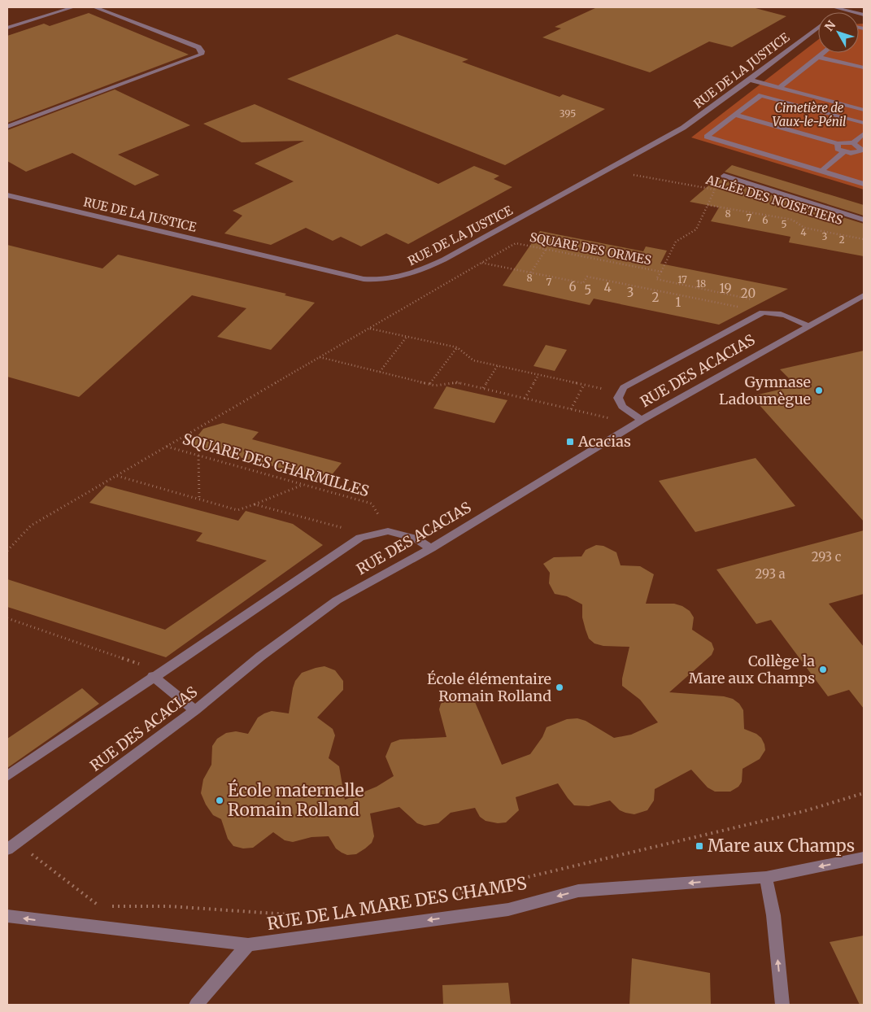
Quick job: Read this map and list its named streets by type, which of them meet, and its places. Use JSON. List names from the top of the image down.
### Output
{
  "streets": {
    "street": ["RUE DE LA JUSTICE", "RUE DES ACACIAS", "RUE DE LA MARE DES CHAMPS"],
    "path": ["ALLÉE DES NOISETIERS", "SQUARE DES ORMES", "SQUARE DES CHARMILLES"]
  },
  "crossings": [
    ["RUE DE LA JUSTICE", "ALLÉE DES NOISETIERS"]
  ],
  "one_way": ["RUE DE LA MARE DES CHAMPS"],
  "parks": ["Cimetière de Vaux-le-Pénil"],
  "places": {
    "other": [
      "Gymnase Ladoumègue",
      "Collège la Mare aux Champs",
      "École élémentaire Romain Rolland",
      "École maternelle Romain Rolland"
    ],
    "transit": ["Acacias", "Mare aux Champs"]
  },
  "house_numbers": [
    "395",
    "8",
    "7",
    "6",
    "5",
    "4",
    "3",
    "2",
    "8",
    "17",
    "7",
    "18",
    "6",
    "4",
    "19",
    "5",
    "3",
    "20",
    "2",
    "1",
    "293 c",
    "293 a"
  ],
  "north": "top left"
}
